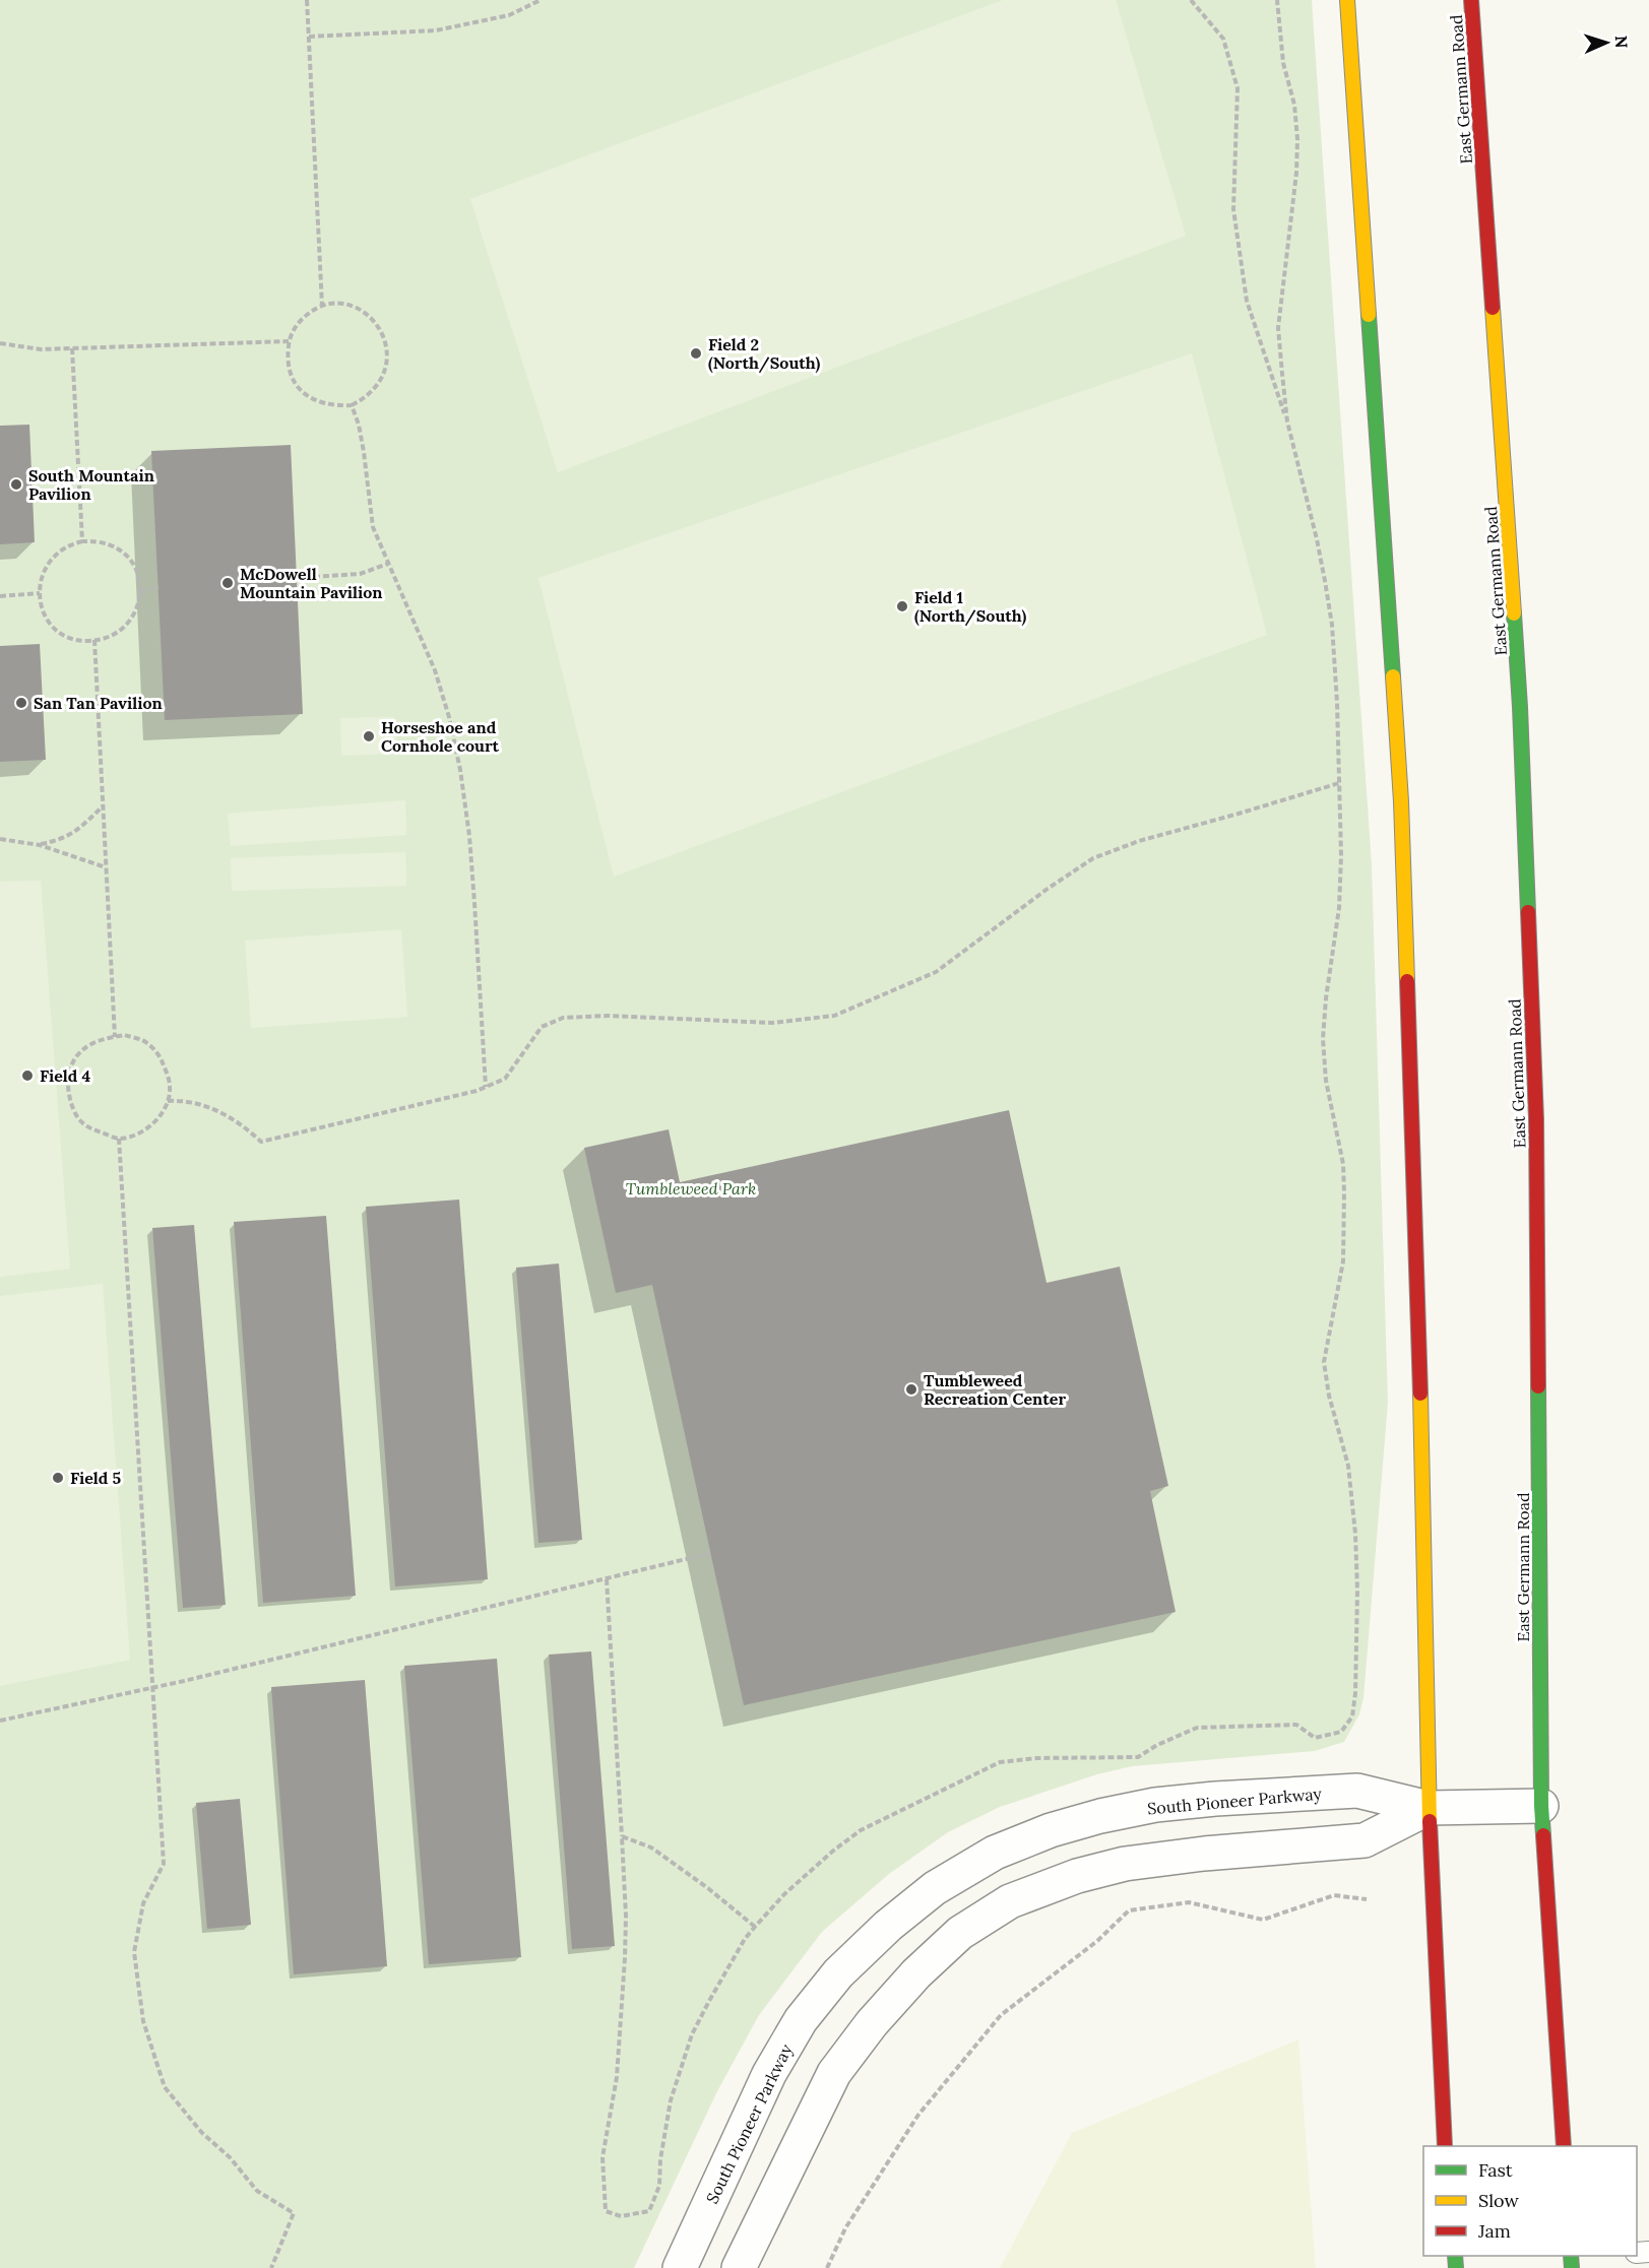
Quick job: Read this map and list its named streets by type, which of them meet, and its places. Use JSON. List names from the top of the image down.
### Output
{
  "streets": {
    "main road": ["East Germann Road"],
    "street": ["South Pioneer Parkway"]
  },
  "crossings": [
    ["East Germann Road", "South Pioneer Parkway"]
  ],
  "parks": ["Tumbleweed Park"],
  "places": [
    "Field 2 (North/South)",
    "South Mountain Pavilion",
    "McDowell Mountain Pavilion",
    "Field 1 (North/South)",
    "San Tan Pavilion",
    "Horseshoe and Cornhole court",
    "Field 4",
    "Tumbleweed Recreation Center",
    "Field 5"
  ],
  "legend": ["Fast", "Slow", "Jam"],
  "north": "right"
}
